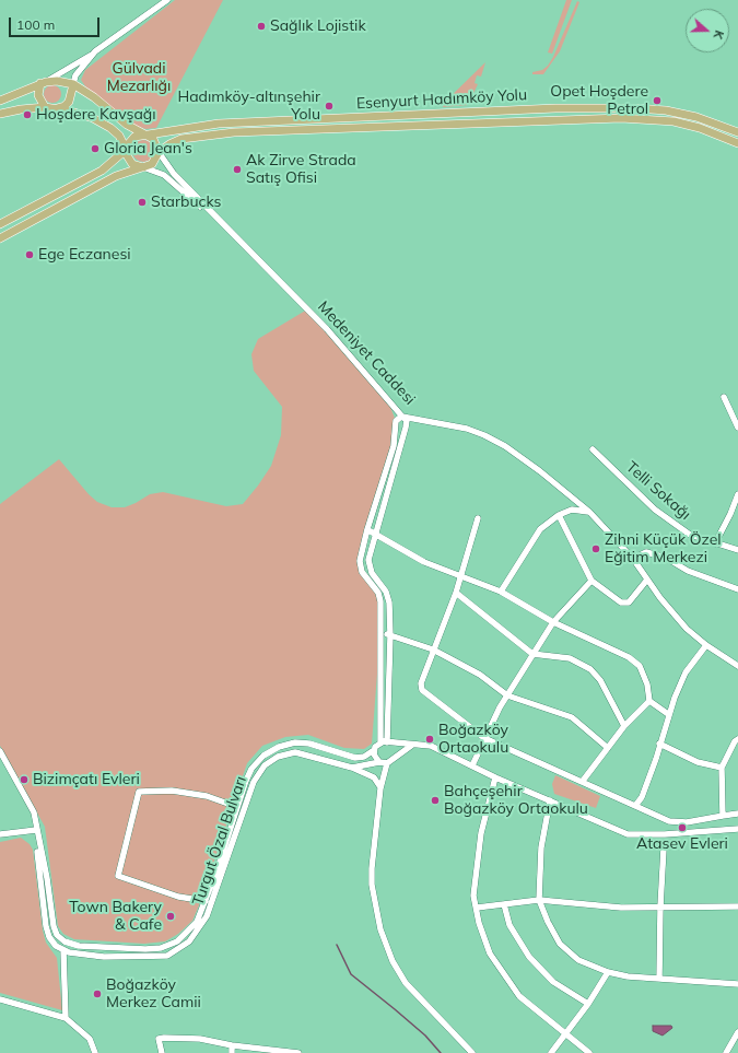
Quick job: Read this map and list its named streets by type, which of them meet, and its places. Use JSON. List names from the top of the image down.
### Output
{
  "streets": {
    "main road": ["Esenyurt Hadımköy Yolu"],
    "street": ["Medeniyet Caddesi", "Telli Sokağı", "Turgut Özal Bulvarı"]
  },
  "parks": ["Gülvadi Mezarlığı"],
  "places": [
    "Sağlık Lojistik",
    "Opet Hoşdere Petrol",
    "Hadımköy-altınşehir Yolu",
    "Hoşdere Kavşağı",
    "Gloria Jean's",
    "Ak Zirve Strada Satış Ofisi",
    "Starbucks",
    "Ege Eczanesi",
    "Zihni Küçük Özel Eğitim Merkezi",
    "Boğazköy Ortaokulu",
    "Bizimçatı Evleri",
    "Bahçeşehir Boğazköy Ortaokulu",
    "Atasev Evleri",
    "Town Bakery & Cafe",
    "Boğazköy Merkez Camii"
  ],
  "scale_bar": "100 m",
  "north": "right"
}
